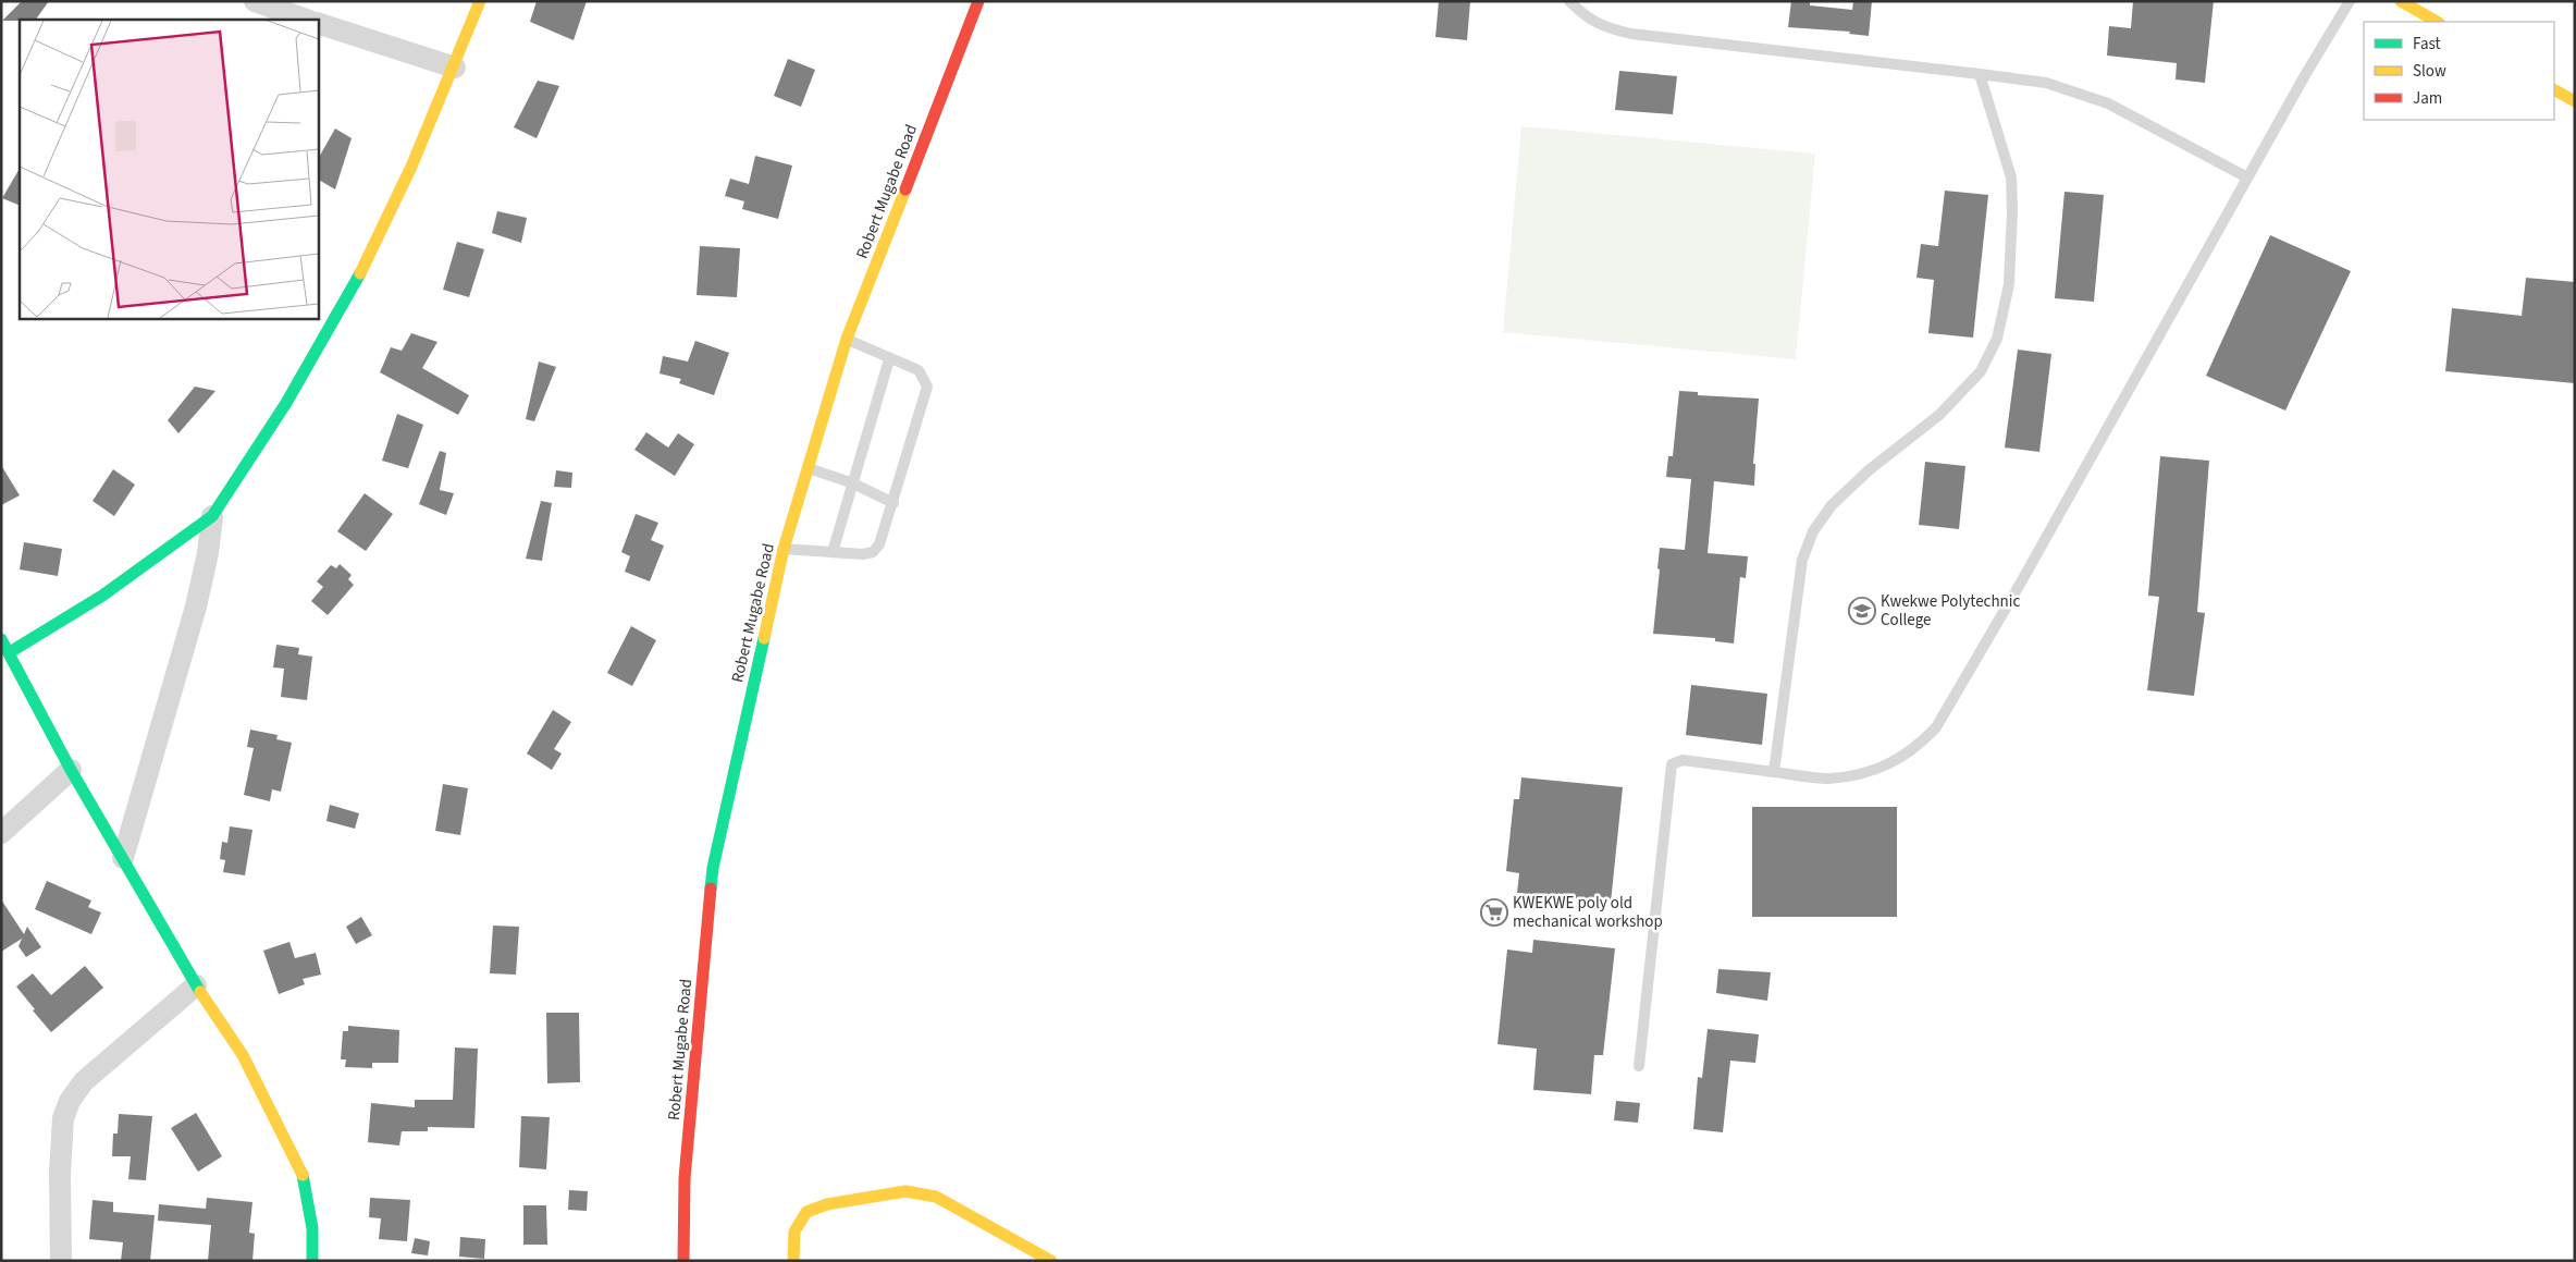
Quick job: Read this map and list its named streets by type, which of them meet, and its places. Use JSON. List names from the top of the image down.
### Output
{
  "streets": {
    "street": ["Robert Mugabe Road"]
  },
  "places": {
    "school or university": ["Kwekwe Polytechnic College"],
    "supermarket": ["KWEKWE poly old mechanical workshop"]
  },
  "legend": ["Fast", "Slow", "Jam"]
}
